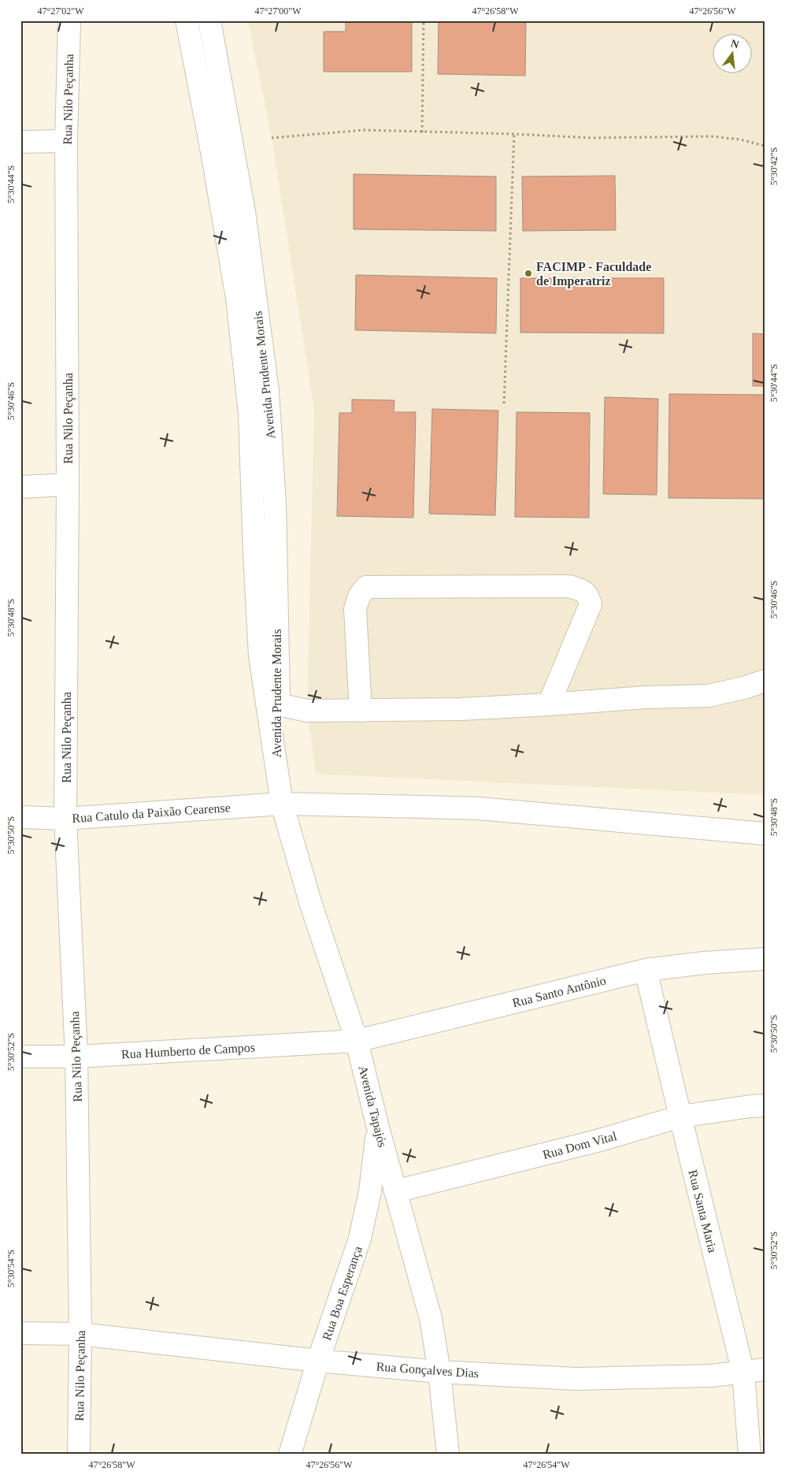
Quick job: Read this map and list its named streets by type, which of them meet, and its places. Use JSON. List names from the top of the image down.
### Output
{
  "streets": {
    "street": [
      "Rua Nilo Peçanha",
      "Avenida Prudente Morais",
      "Rua Catulo da Paixão Cearense",
      "Rua Santo Antônio",
      "Rua Humberto de Campos",
      "Avenida Tapajós",
      "Rua Dom Vital",
      "Rua Santa Maria",
      "Rua Boa Esperança",
      "Rua Gonçalves Dias"
    ]
  },
  "crossings": [
    ["Rua Nilo Peçanha", "Rua Catulo da Paixão Cearense"],
    ["Rua Nilo Peçanha", "Rua Humberto de Campos"],
    ["Rua Nilo Peçanha", "Rua Gonçalves Dias"],
    ["Avenida Prudente Morais", "Avenida Tapajós"],
    ["Rua Catulo da Paixão Cearense", "Avenida Tapajós"],
    ["Rua Santo Antônio", "Rua Humberto de Campos"],
    ["Rua Santo Antônio", "Avenida Tapajós"],
    ["Rua Santo Antônio", "Rua Santa Maria"],
    ["Rua Humberto de Campos", "Avenida Tapajós"],
    ["Avenida Tapajós", "Rua Dom Vital"],
    ["Avenida Tapajós", "Rua Boa Esperança"],
    ["Avenida Tapajós", "Rua Gonçalves Dias"],
    ["Rua Dom Vital", "Rua Santa Maria"],
    ["Rua Santa Maria", "Rua Gonçalves Dias"],
    ["Rua Boa Esperança", "Rua Gonçalves Dias"]
  ],
  "places": ["FACIMP - Faculdade de Imperatriz"],
  "north": "top",
  "coordinates": [
    "47°27'02\"W",
    "47°27'00\"W",
    "47°26'58\"W",
    "47°26'56\"W",
    "5°30'42\"S",
    "5°30'44\"S",
    "5°30'46\"S",
    "5°30'48\"S",
    "5°30'50\"S",
    "5°30'52\"S",
    "5°30'54\"S",
    "47°26'54\"W"
  ]
}
